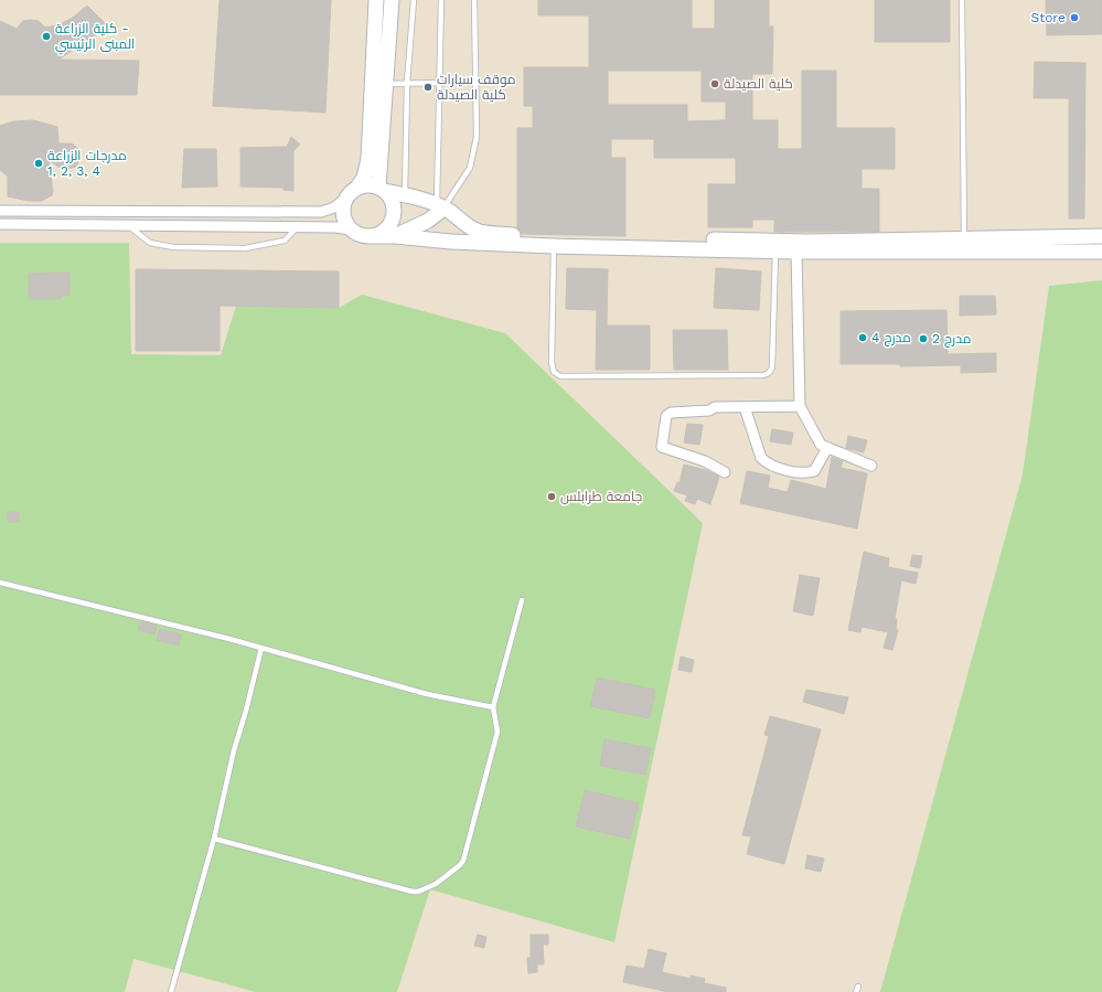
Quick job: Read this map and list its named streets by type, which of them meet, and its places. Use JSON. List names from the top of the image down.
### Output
{
  "places": [
    "Store",
    "كلية الزراعة - المبنى الرئيسي",
    "كلية الصيدلة",
    "موقف سيارات كلية الصيدلة",
    "مدرجات الزراعة 1, 2, 3, 4",
    "مدرج 4",
    "مدرج 2",
    "جامعة طرابلس"
  ]
}
